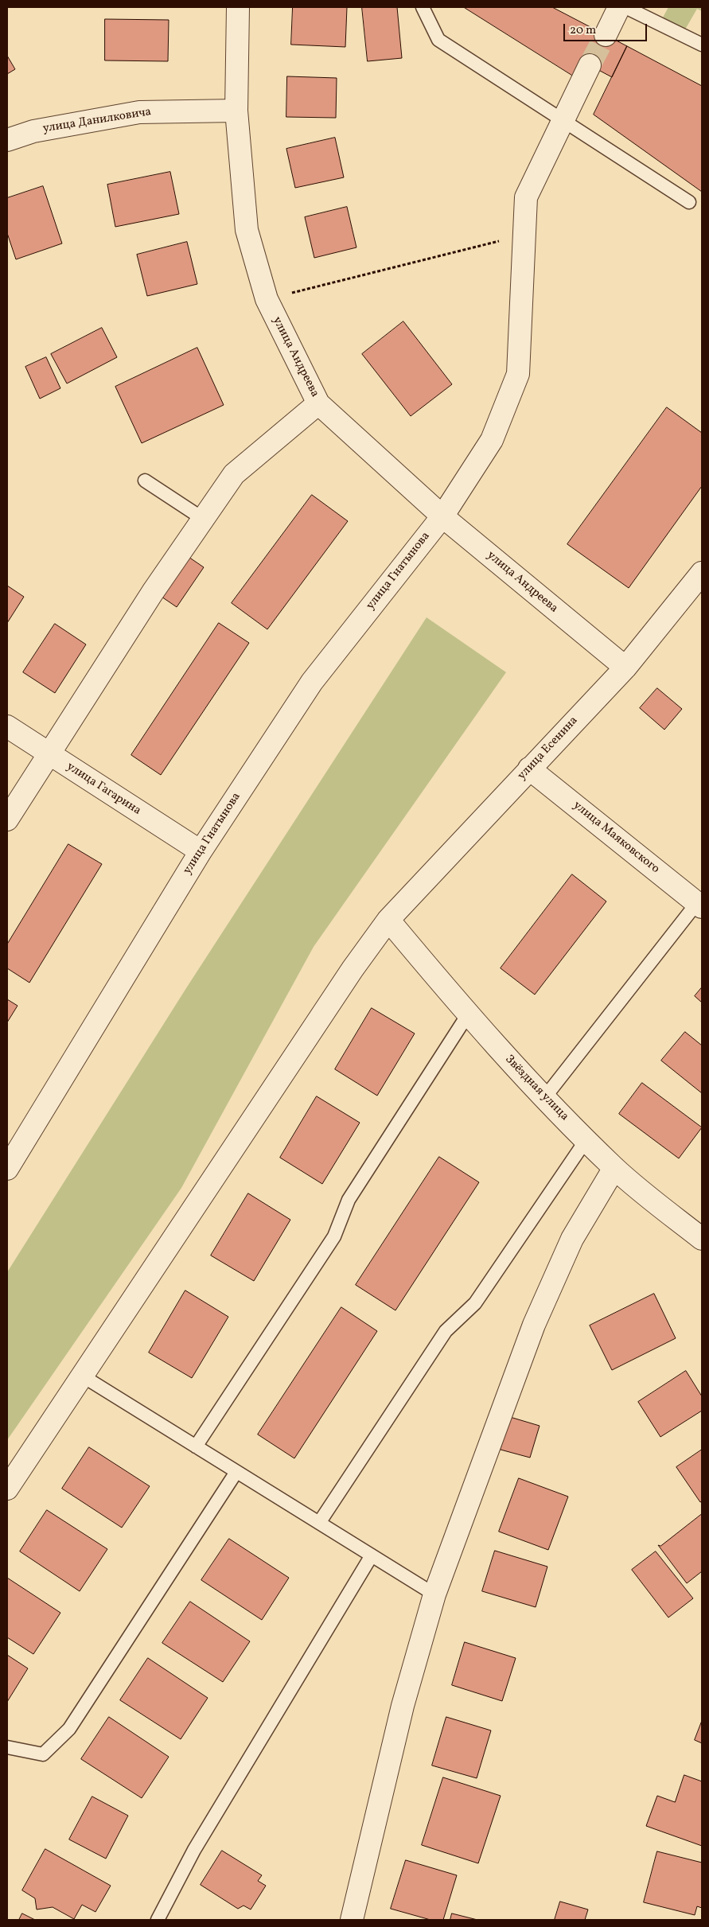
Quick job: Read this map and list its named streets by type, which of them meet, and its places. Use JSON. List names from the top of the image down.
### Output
{
  "streets": {
    "street": [
      "улица Данилковича",
      "улица Андреева",
      "улица Гнатынова",
      "улица Есенина",
      "улица Гагарина",
      "улица Маяковского",
      "Звёздная улица"
    ]
  },
  "crossings": [
    ["улица Данилковича", "улица Андреева"],
    ["улица Андреева", "улица Гнатынова"],
    ["улица Андреева", "улица Есенина"],
    ["улица Гнатынова", "улица Гагарина"],
    ["улица Есенина", "улица Маяковского"],
    ["улица Есенина", "Звёздная улица"]
  ],
  "scale_bar": "20 m"
}
